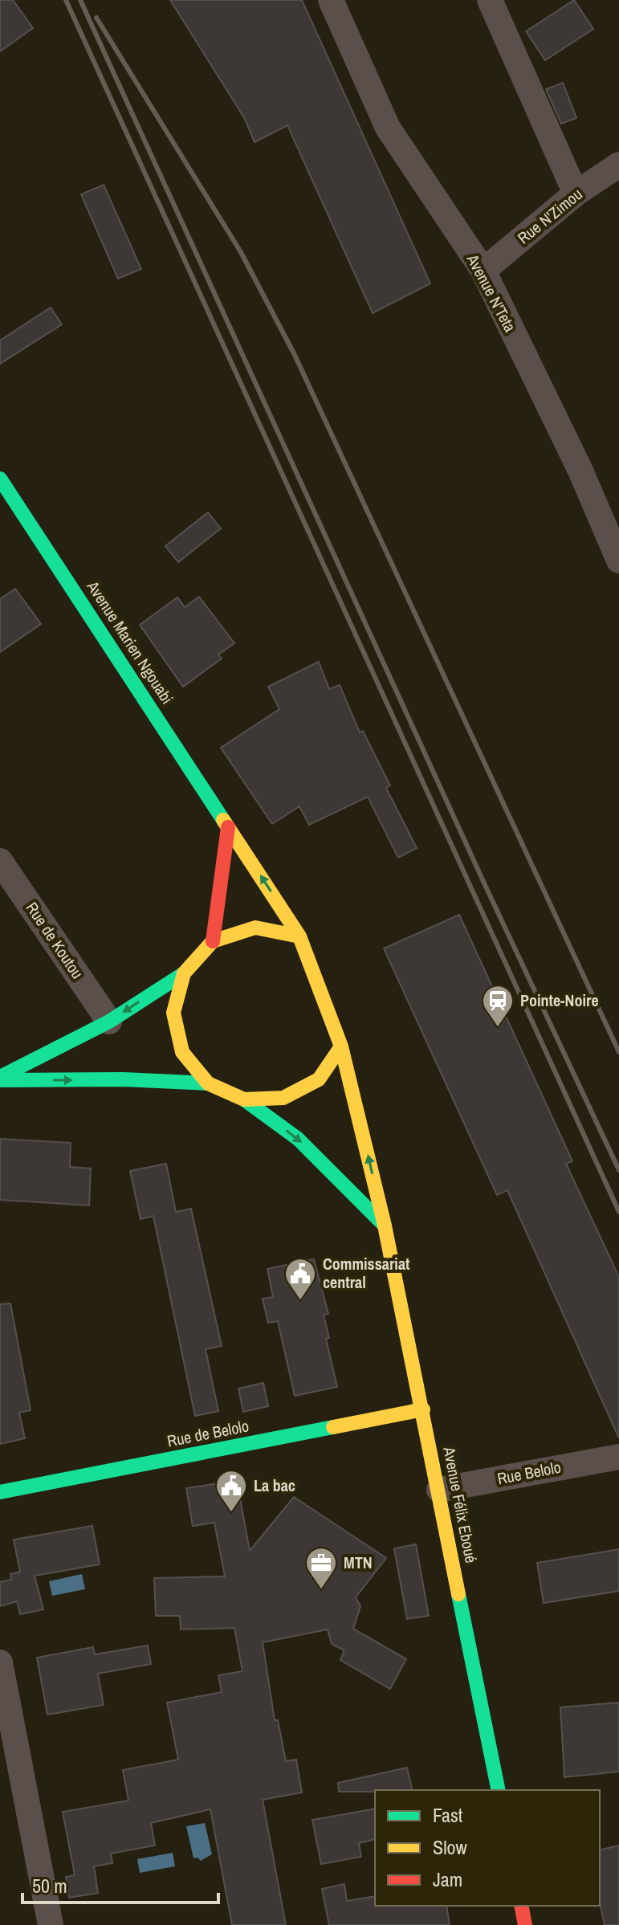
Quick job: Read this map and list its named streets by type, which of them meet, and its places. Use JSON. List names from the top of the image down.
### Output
{
  "streets": {
    "main road": ["Avenue Marien Ngouabi", "Rue de Belolo", "Avenue Félix Eboué"],
    "street": [
      "Rue N'Zimou",
      "Avenue N'Teta",
      "Rue de Koutou",
      "Rue Belolo"
    ]
  },
  "crossings": [
    ["Rue N'Zimou", "Avenue N'Teta"],
    ["Avenue Marien Ngouabi", "Avenue Félix Eboué"],
    ["Rue de Belolo", "Avenue Félix Eboué"],
    ["Rue Belolo", "Avenue Félix Eboué"]
  ],
  "places": {
    "station": ["Pointe-Noire"],
    "public building": ["Commissariat central", "La bac"],
    "office": ["MTN"]
  },
  "legend": ["Fast", "Slow", "Jam"],
  "scale_bar": "50 m"
}
